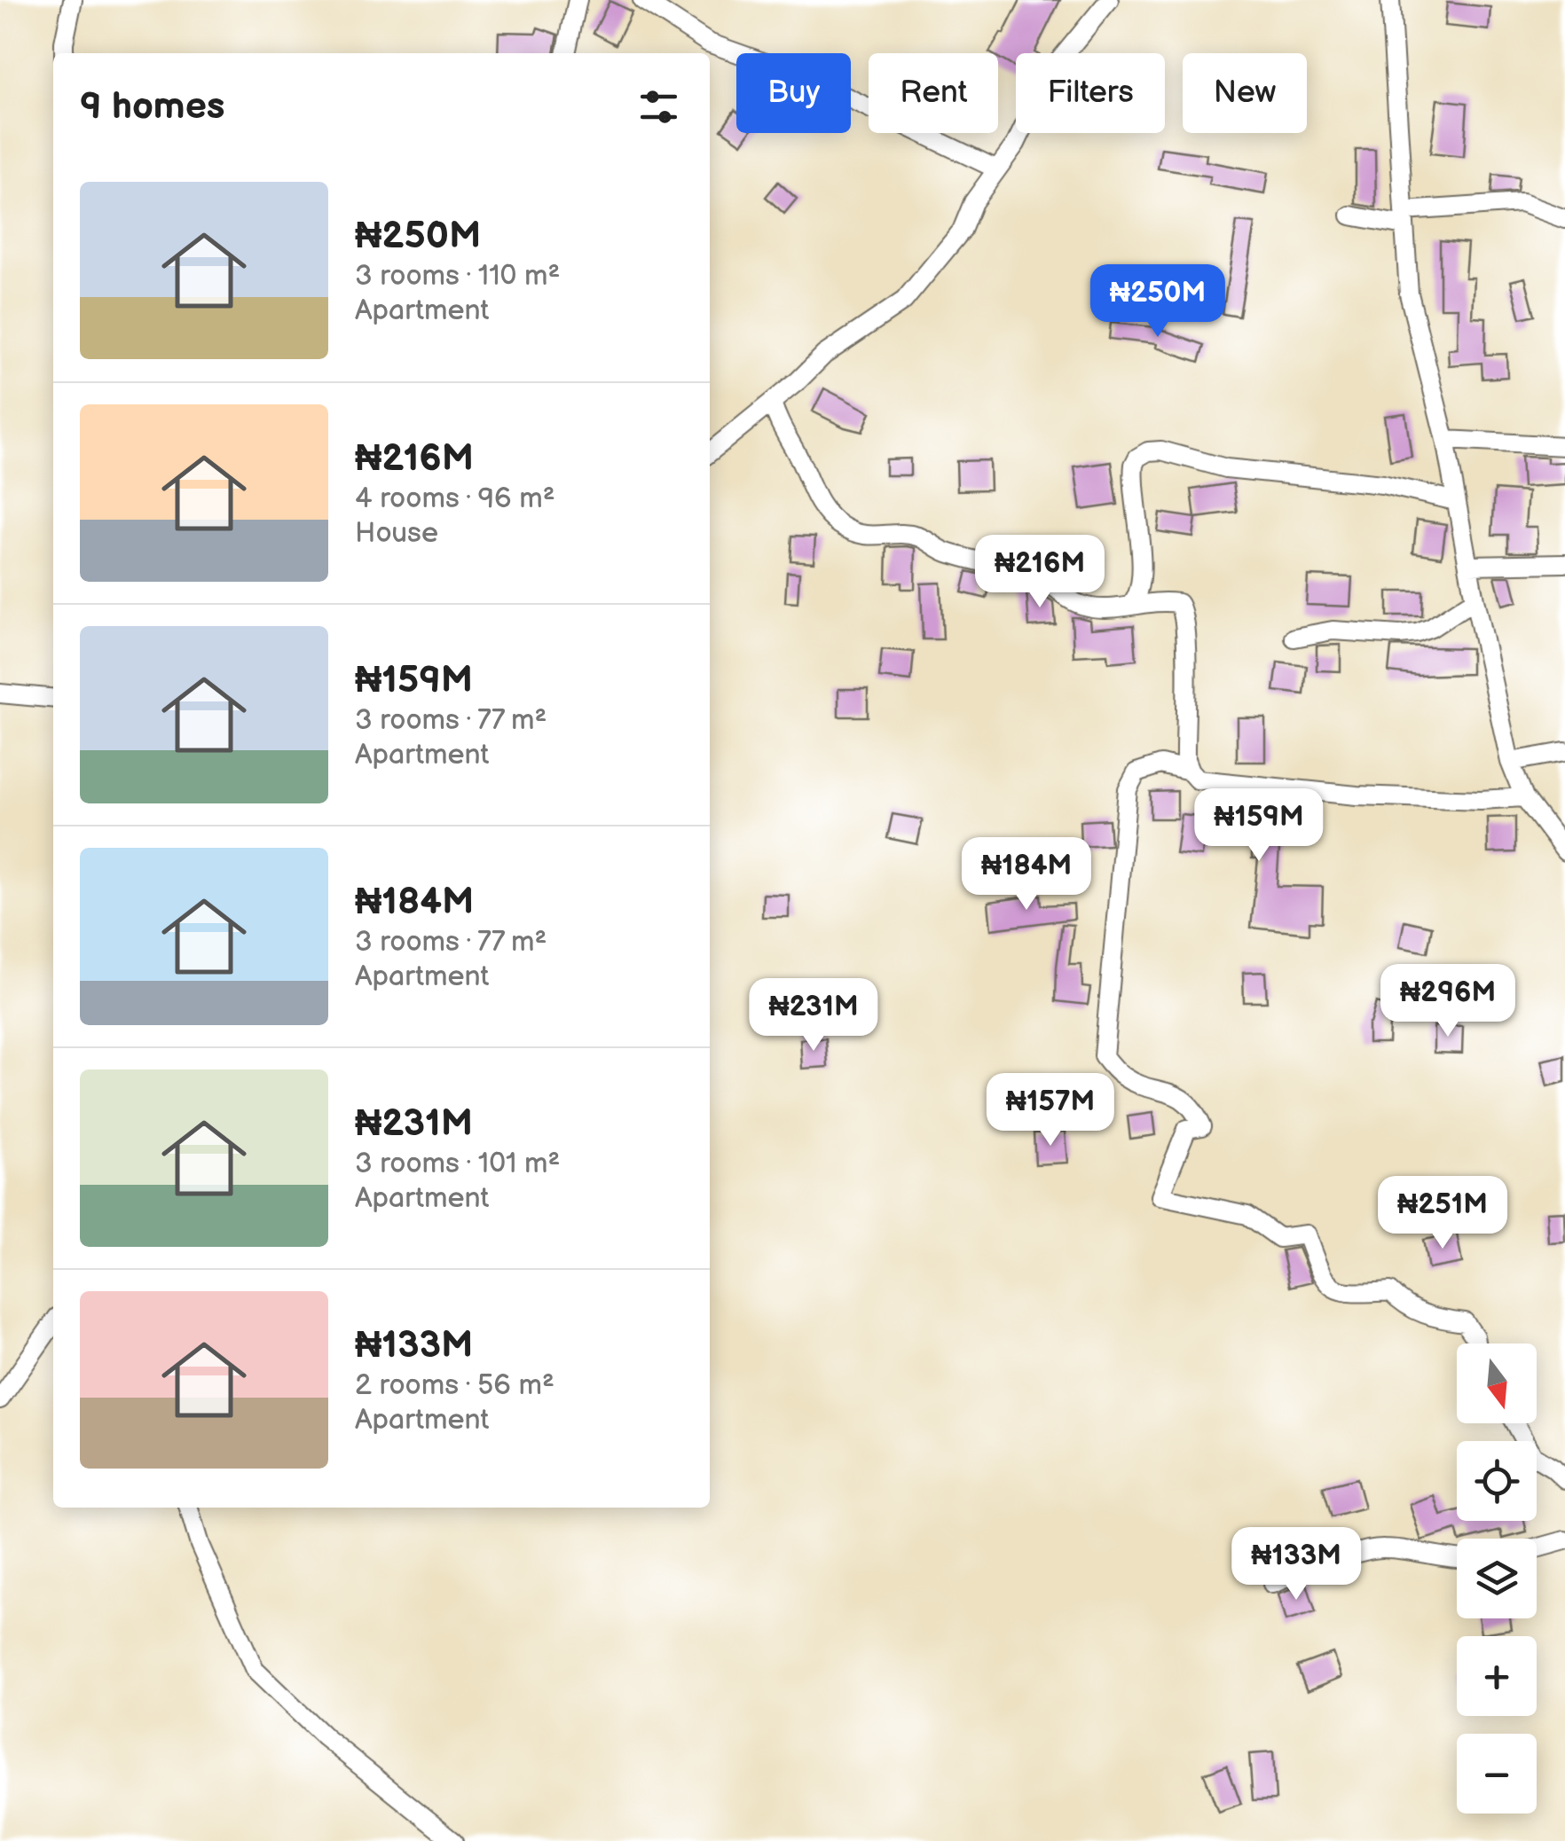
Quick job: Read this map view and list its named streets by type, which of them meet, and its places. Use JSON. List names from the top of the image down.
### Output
{
  "north": "bottom",
  "page": {
    "chip": [
      "Buy",
      "Rent",
      "Filters",
      "New"
    ],
    "heading": "9 homes",
    "list": [
      {
        "name": "₦250M",
        "note": "3 rooms · 110 m² · Apartment"
      },
      {
        "name": "₦216M",
        "note": "4 rooms · 96 m² · House"
      },
      {
        "name": "₦159M",
        "note": "3 rooms · 77 m² · Apartment"
      },
      {
        "name": "₦184M",
        "note": "3 rooms · 77 m² · Apartment"
      },
      {
        "name": "₦231M",
        "note": "3 rooms · 101 m² · Apartment"
      },
      {
        "name": "₦133M",
        "note": "2 rooms · 56 m² · Apartment"
      }
    ],
    "price": [
      "₦250M",
      "₦216M",
      "₦159M",
      "₦184M",
      "₦296M",
      "₦231M",
      "₦157M",
      "₦251M",
      "₦133M"
    ],
    "map_buttons": ["+", "−"]
  }
}
